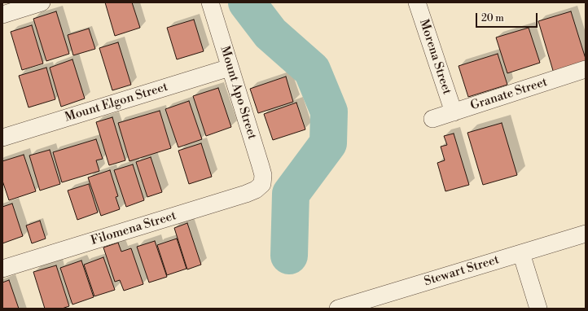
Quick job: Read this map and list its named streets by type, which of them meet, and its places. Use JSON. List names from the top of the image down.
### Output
{
  "streets": {
    "street": [
      "Morena Street",
      "Mount Apo Street",
      "Granate Street",
      "Mount Elgon Street",
      "Filomena Street",
      "Stewart Street"
    ]
  },
  "crossings": [
    ["Morena Street", "Granate Street"],
    ["Mount Apo Street", "Mount Elgon Street"],
    ["Mount Apo Street", "Filomena Street"]
  ],
  "scale_bar": "20 m"
}
